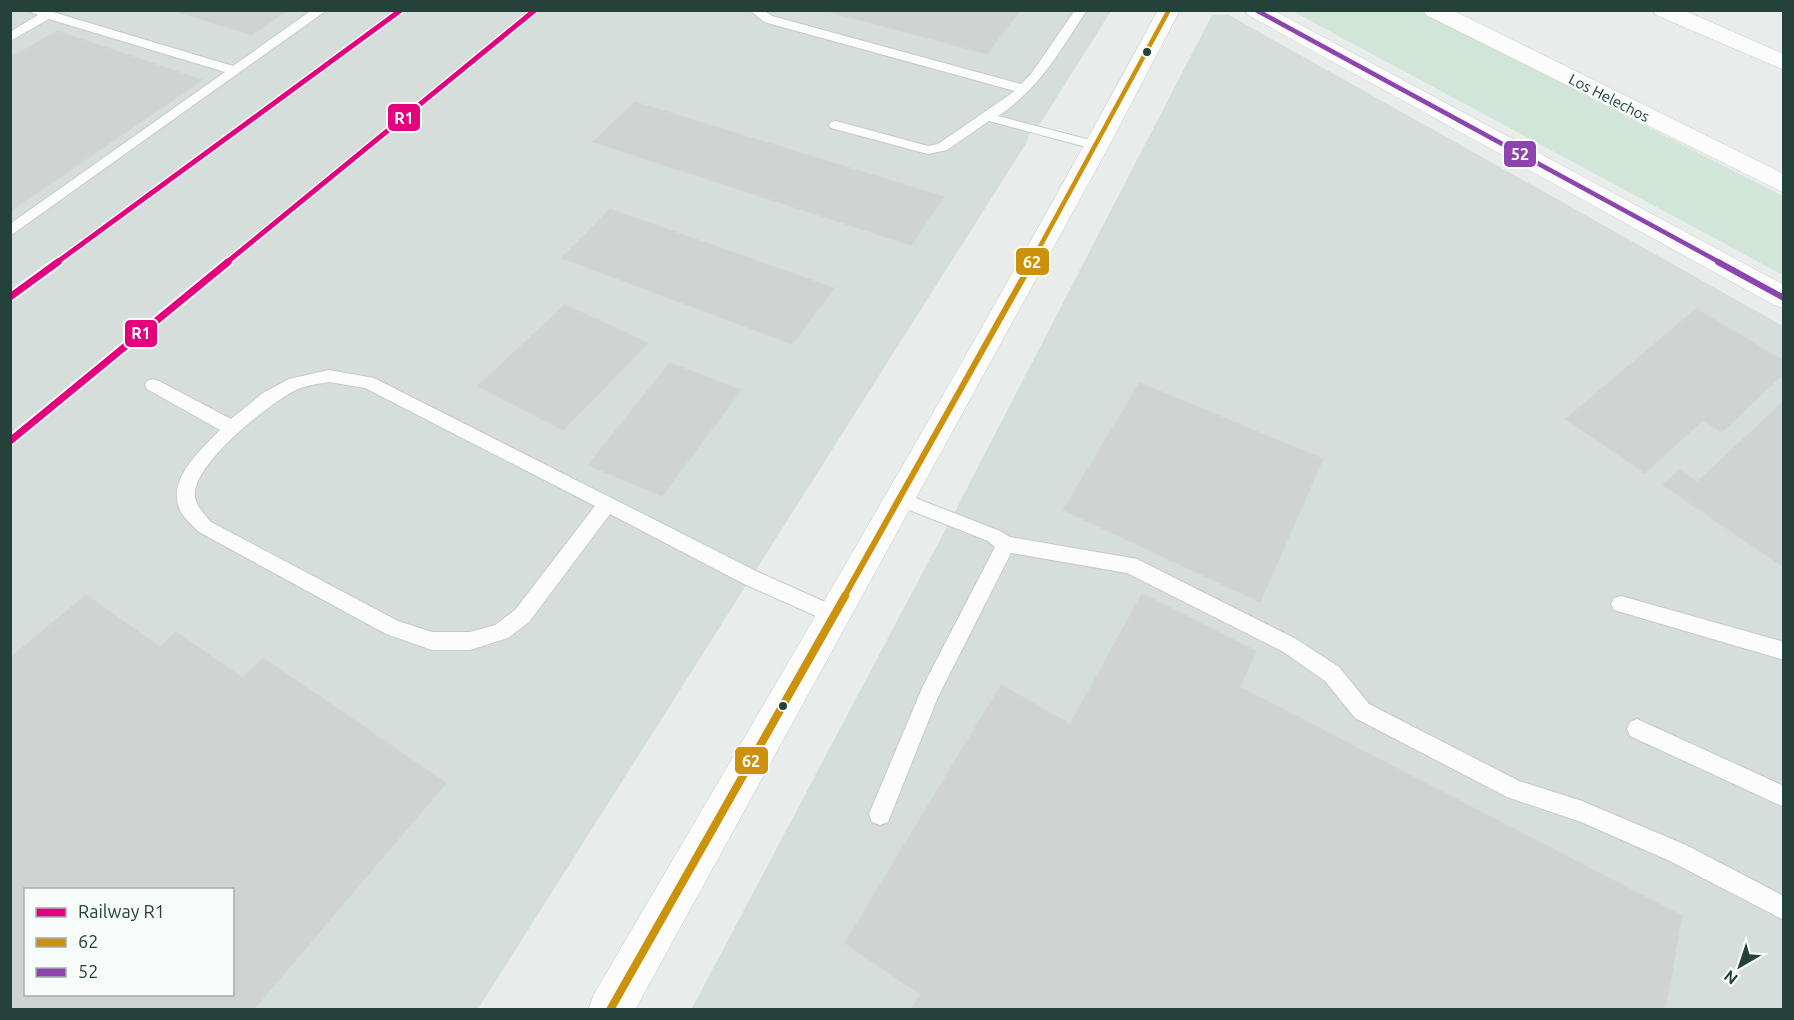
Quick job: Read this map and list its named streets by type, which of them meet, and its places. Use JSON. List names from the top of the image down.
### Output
{
  "streets": {
    "street": ["Los Helechos"]
  },
  "lines": ["rail line R1", "transit line 62", "transit line 52"],
  "legend": ["Railway R1", "62", "52"],
  "north": "bottom left"
}
